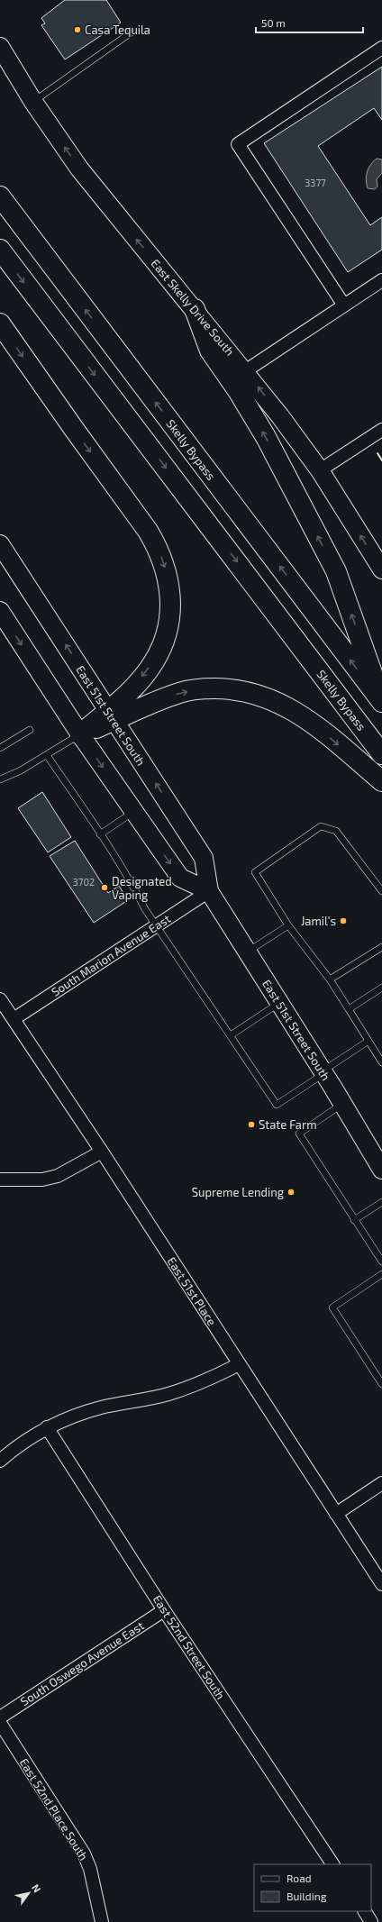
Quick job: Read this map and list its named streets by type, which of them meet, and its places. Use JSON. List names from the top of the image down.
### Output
{
  "streets": {
    "highway": ["Skelly Bypass"],
    "main road": ["East Skelly Drive South", "East 51st Street South"],
    "street": [
      "South Marion Avenue East",
      "East 51st Place",
      "East 52nd Street South",
      "South Oswego Avenue East",
      "East 52nd Place South"
    ]
  },
  "crossings": [
    ["East 51st Street South", "South Marion Avenue East"],
    ["South Marion Avenue East", "East 51st Place"],
    ["East 52nd Street South", "South Oswego Avenue East"]
  ],
  "one_way": ["East Skelly Drive South"],
  "places": [
    "Casa Tequila",
    "Designated Vaping",
    "Jamil's",
    "State Farm",
    "Supreme Lending"
  ],
  "house_numbers": ["3377", "3702"],
  "legend": ["Road", "Building"],
  "scale_bar": "50 m",
  "north": "top right"
}
